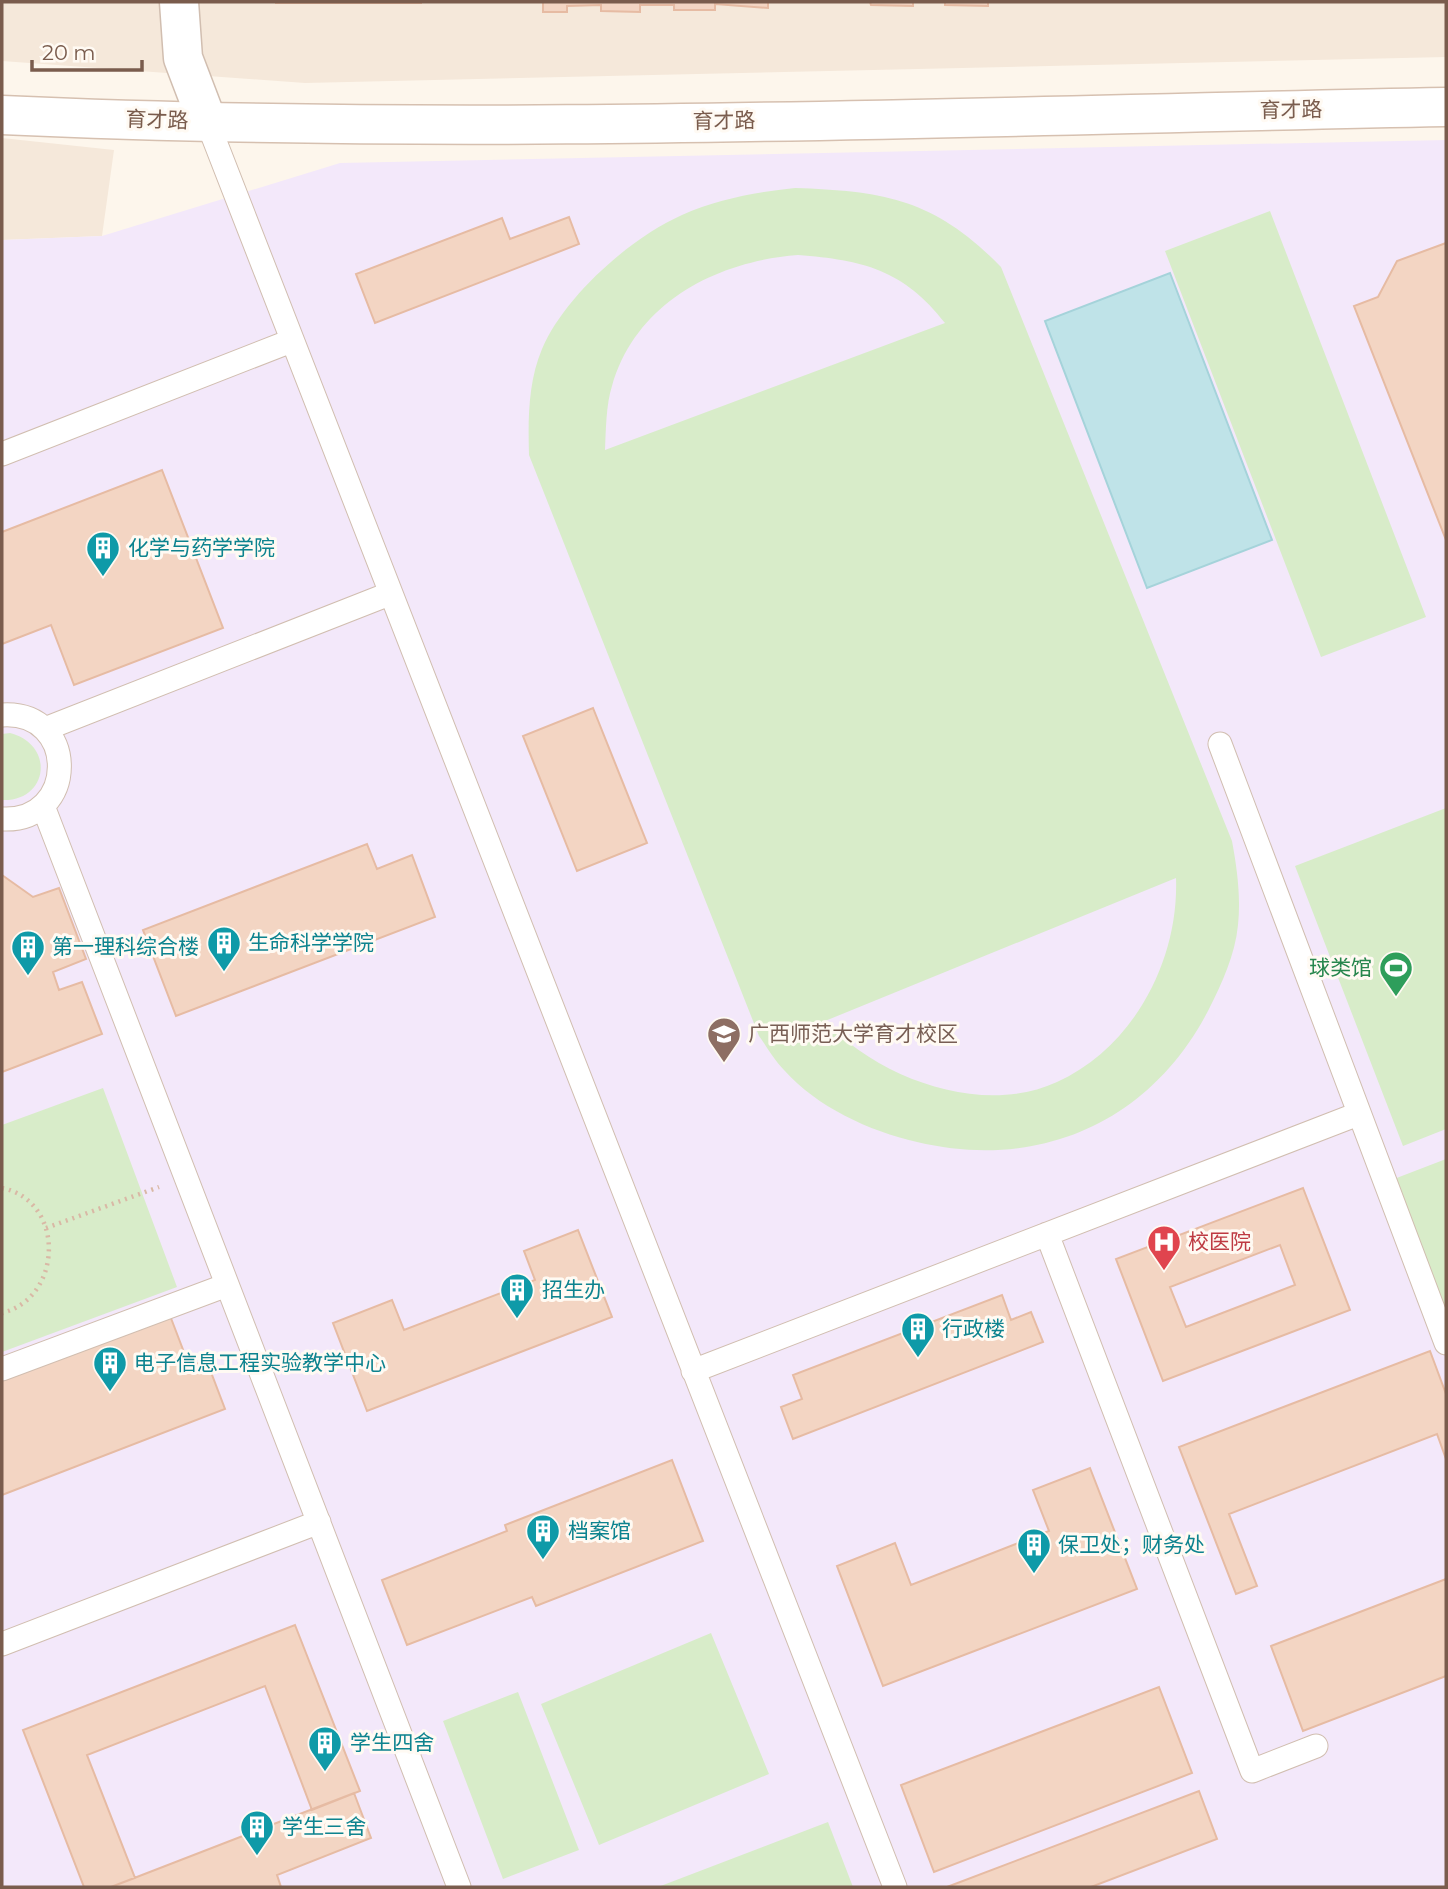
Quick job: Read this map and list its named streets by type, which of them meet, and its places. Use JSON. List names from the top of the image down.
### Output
{
  "streets": {
    "main road": ["育才路"]
  },
  "places": {
    "building": [
      "化学与药学学院",
      "生命科学学院",
      "第一理科综合楼",
      "招生办",
      "行政楼",
      "电子信息工程实验教学中心",
      "档案馆",
      "保卫处；财务处",
      "学生四舍",
      "学生三舍"
    ],
    "sports": ["球类馆"],
    "school or university": ["广西师范大学育才校区"],
    "hospital": ["校医院"]
  },
  "scale_bar": "20 m"
}
